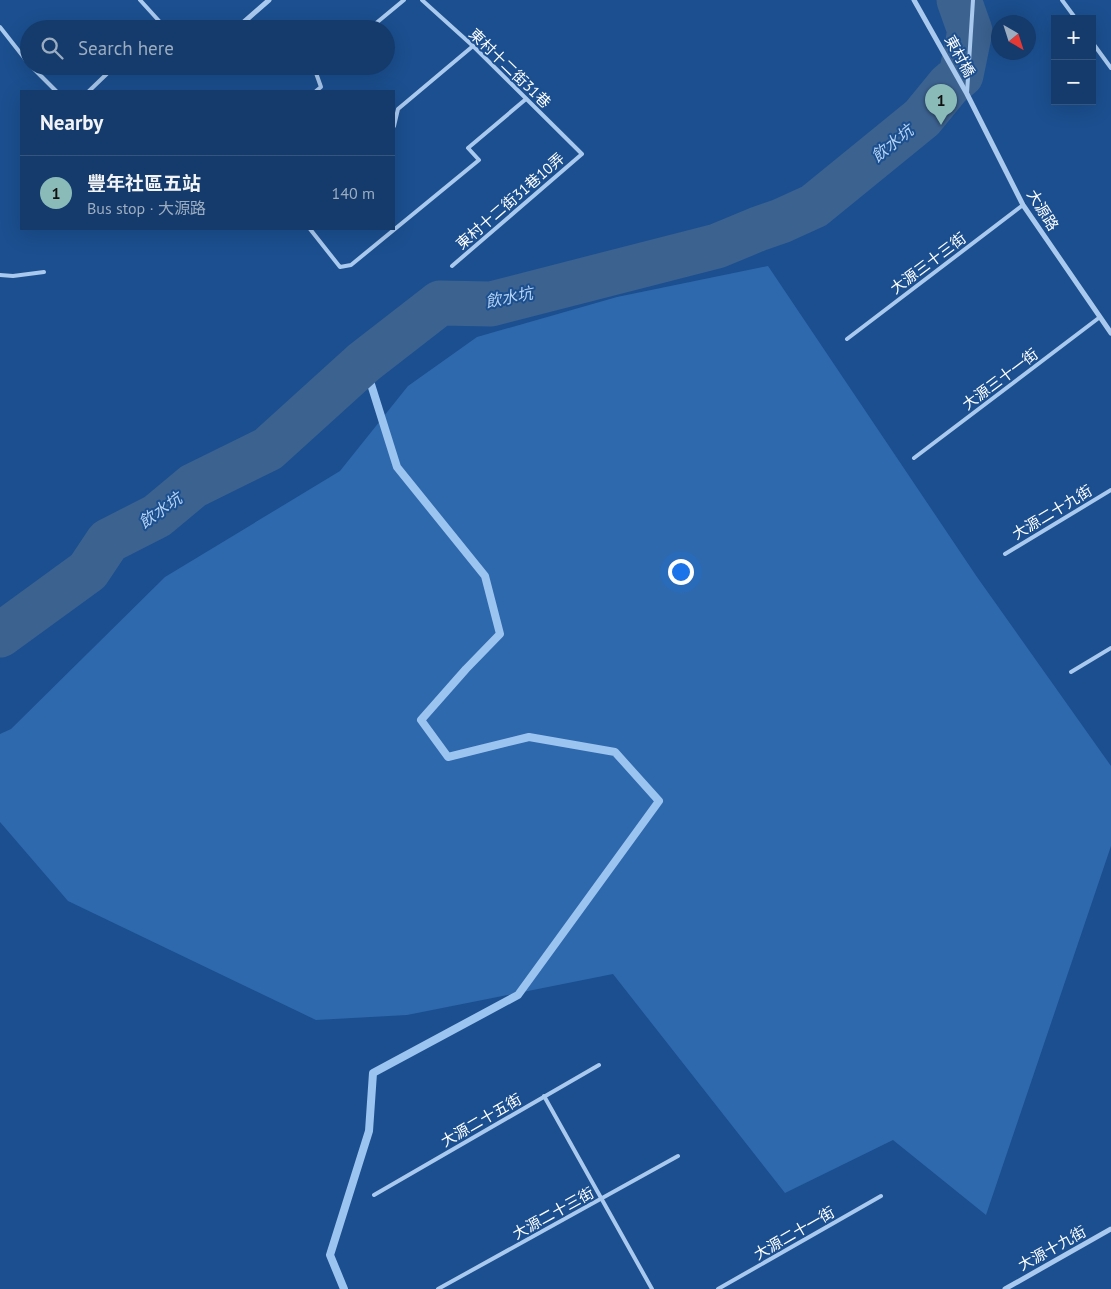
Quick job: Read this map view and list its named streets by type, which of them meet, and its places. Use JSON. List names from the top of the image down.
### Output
{
  "streets": {
    "street": ["東村橋", "大源路", "大源十九街"],
    "lane": [
      "東村十二街31巷",
      "東村十二街31巷10弄",
      "大源三十三街",
      "大源三十一街",
      "大源二十九街",
      "大源二十五街",
      "大源二十三街",
      "大源二十一街"
    ]
  },
  "crossings": [
    ["東村橋", "大源路"],
    ["東村十二街31巷", "東村十二街31巷10弄"],
    ["大源路", "大源三十三街"],
    ["大源路", "大源三十一街"]
  ],
  "water": ["飲水坑"],
  "north": "bottom right",
  "page": {
    "map_buttons": ["+", "−"],
    "search": "Search here",
    "pins": "1",
    "heading": "Nearby",
    "list": [
      {
        "mark": "1",
        "name": "豐年社區五站",
        "note": "Bus stop · 大源路",
        "value": "140 m"
      }
    ]
  }
}
